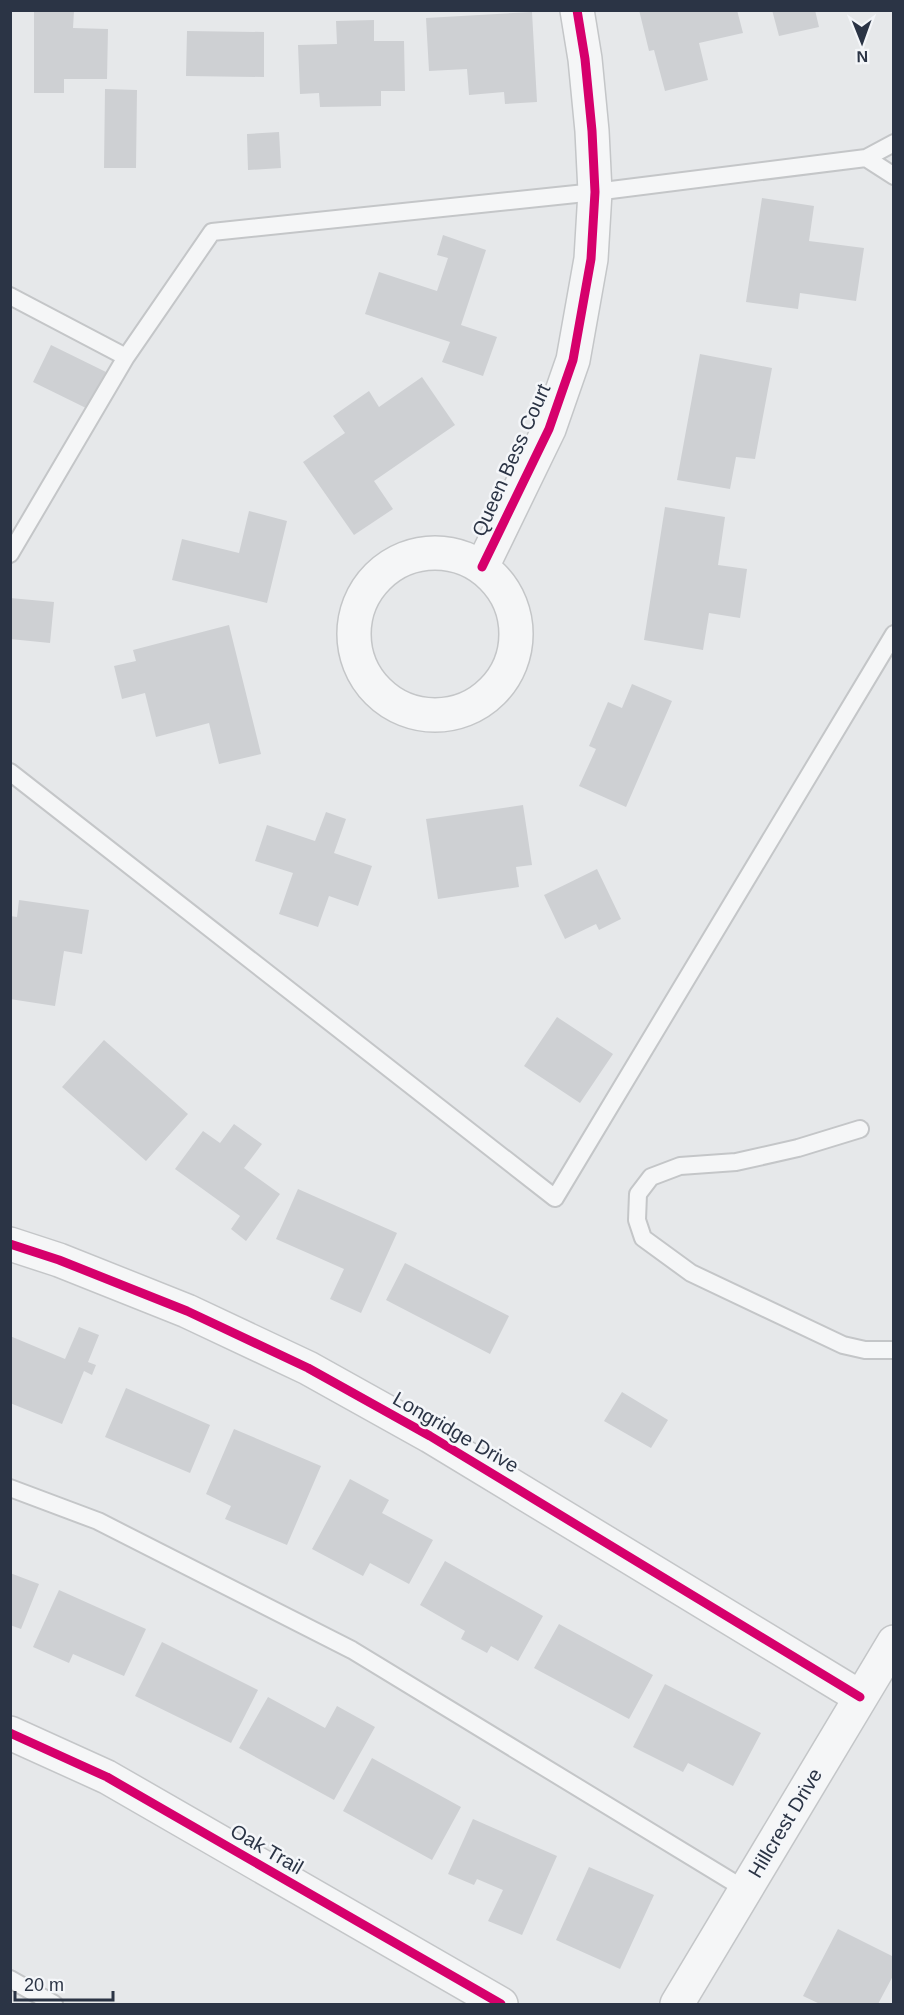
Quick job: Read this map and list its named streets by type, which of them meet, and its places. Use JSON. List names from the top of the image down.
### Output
{
  "streets": {
    "street": [
      "Queen Bess Court",
      "Longridge Drive",
      "Hillcrest Drive",
      "Oak Trail"
    ]
  },
  "crossings": [
    ["Longridge Drive", "Hillcrest Drive"]
  ],
  "scale_bar": "20 m",
  "north": "bottom"
}
